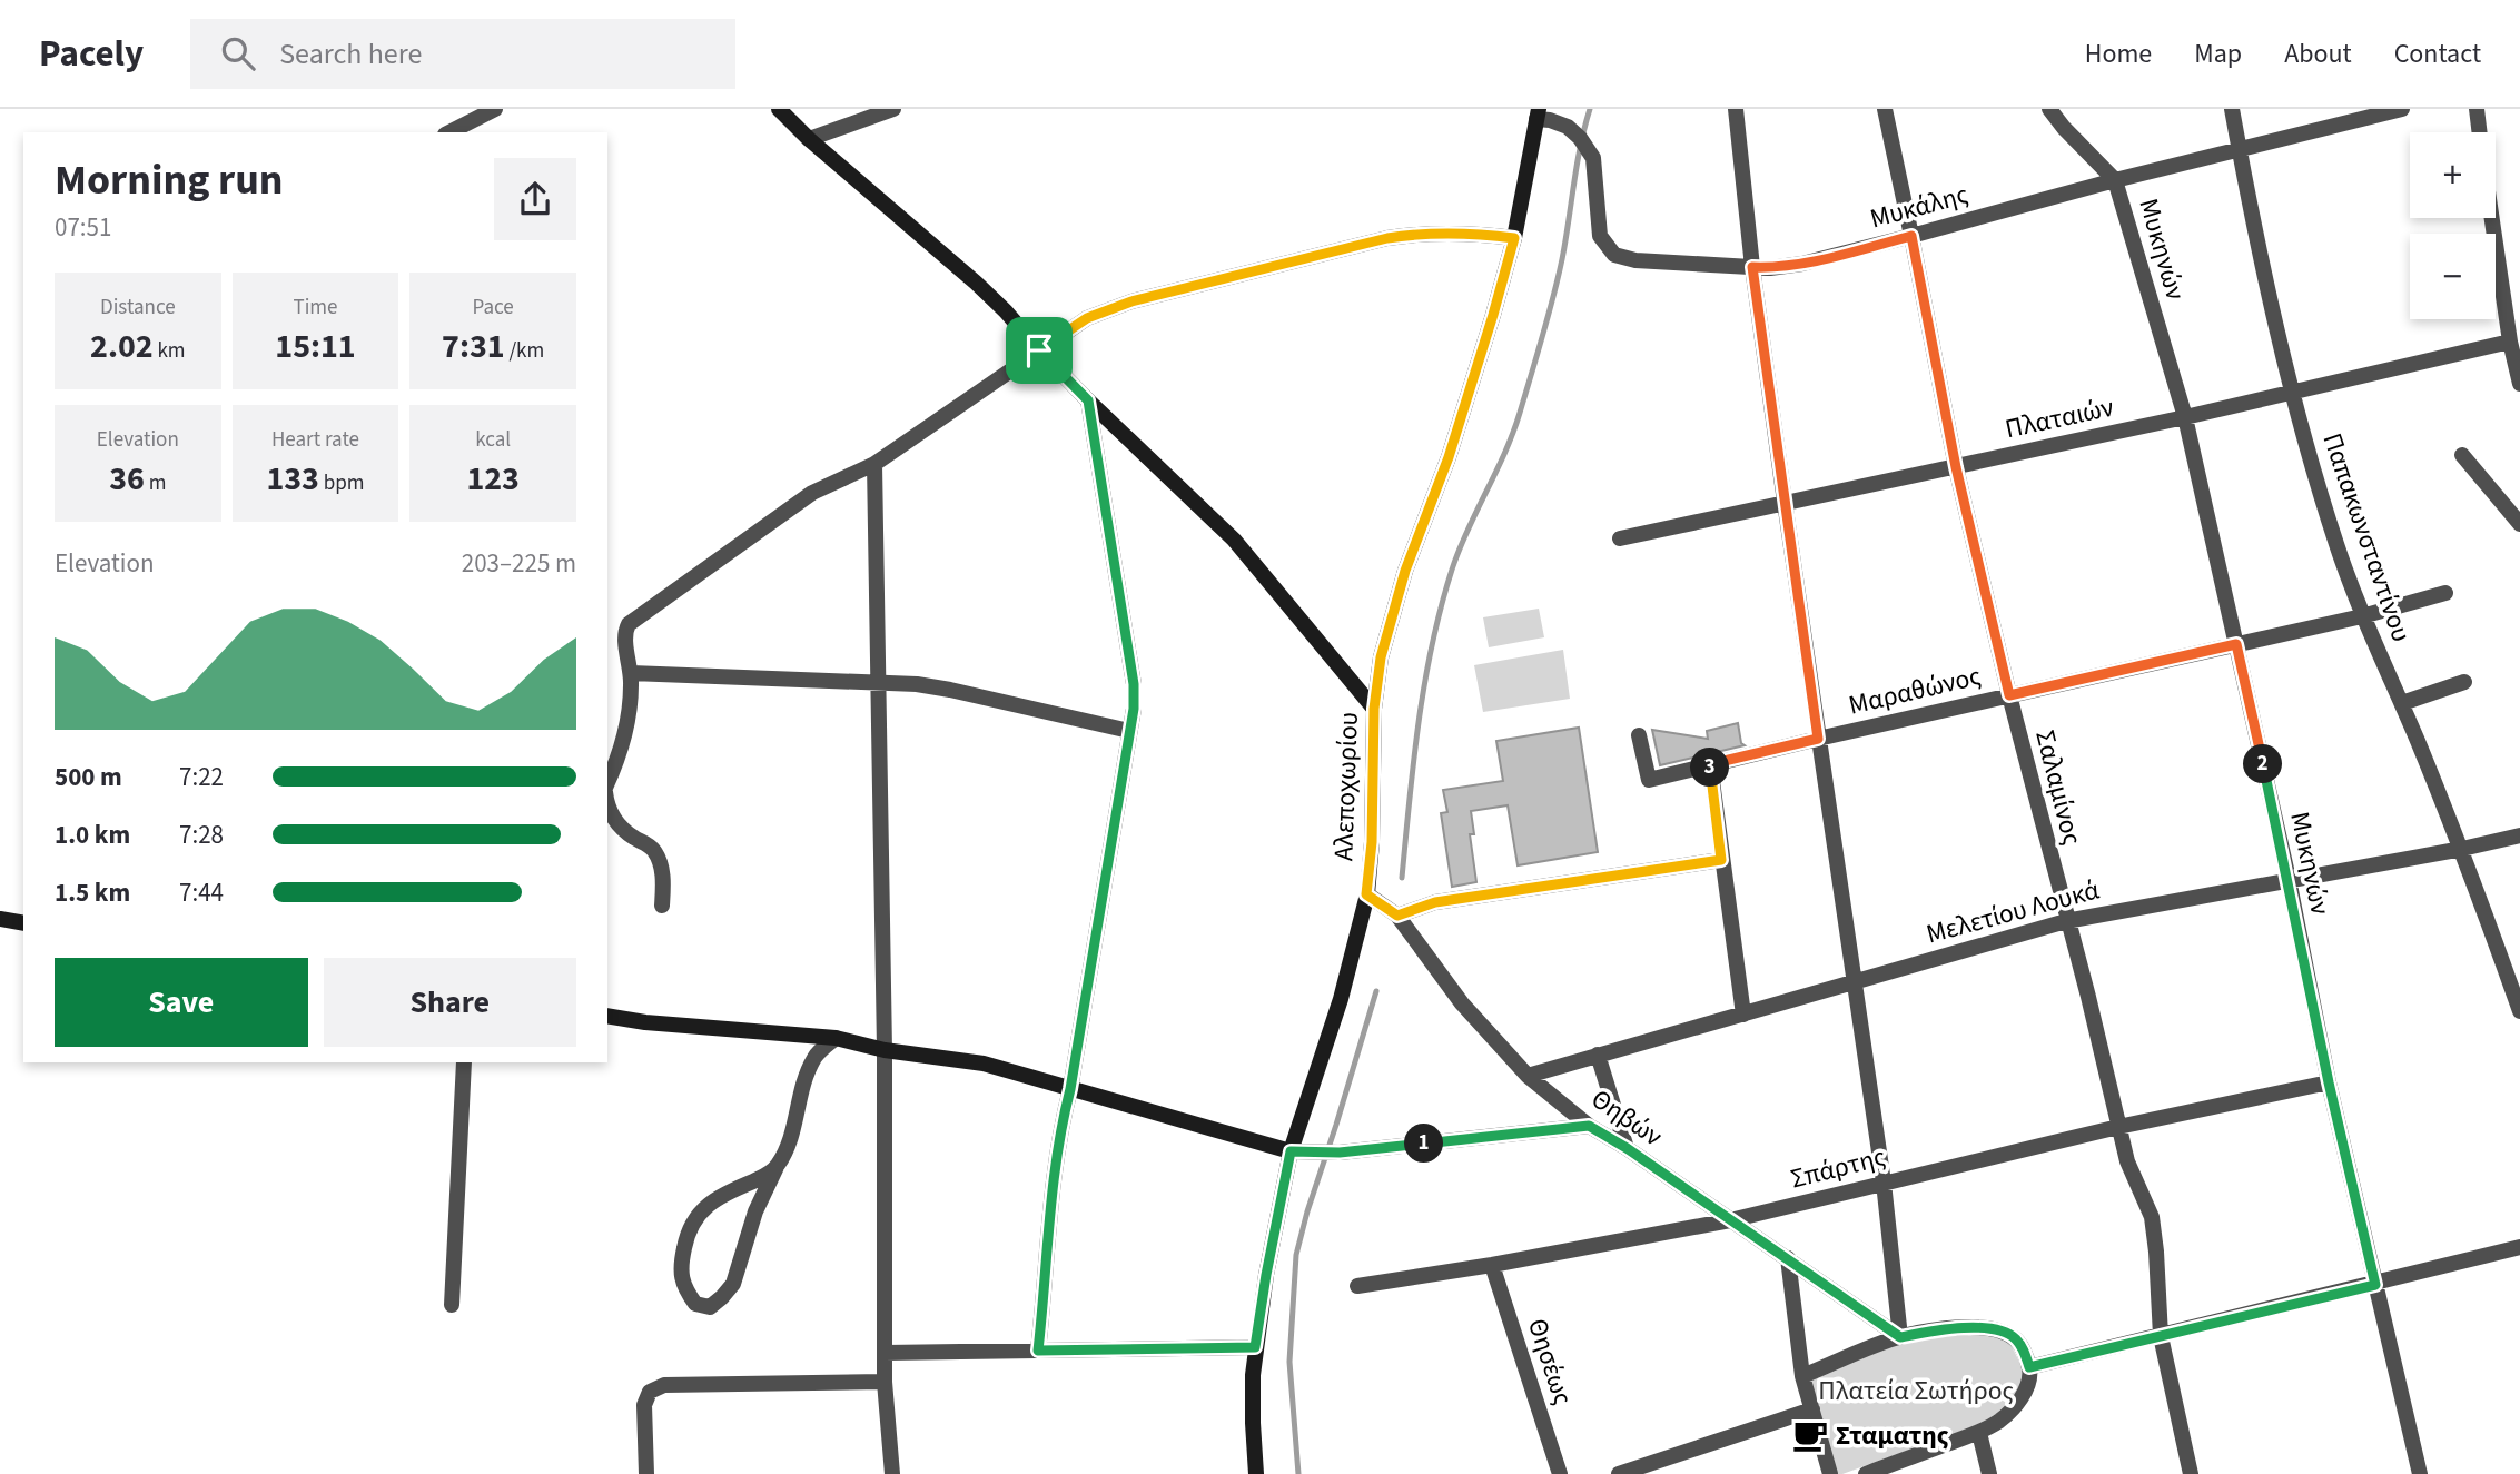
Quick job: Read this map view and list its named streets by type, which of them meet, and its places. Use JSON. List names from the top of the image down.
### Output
{
  "streets": {
    "street": [
      "Μυκάλης",
      "Μυκηνών",
      "Πλαταιών",
      "Παπακωνσταντίνου",
      "Μαραθώνος",
      "Αλεποχωρίου",
      "Σαλαμίνος",
      "Μελετίου Λουκά",
      "Θηβών",
      "Σπάρτης",
      "Θησέως"
    ]
  },
  "crossings": [
    ["Μυκάλης", "Μυκηνών"],
    ["Μυκάλης", "Παπακωνσταντίνου"],
    ["Μυκάλης", "Αλεποχωρίου"],
    ["Μυκάλης", "Σαλαμίνος"],
    ["Μυκηνών", "Πλαταιών"],
    ["Μυκηνών", "Μαραθώνος"],
    ["Μυκηνών", "Μελετίου Λουκά"],
    ["Μυκηνών", "Σπάρτης"],
    ["Πλαταιών", "Παπακωνσταντίνου"],
    ["Πλαταιών", "Σαλαμίνος"],
    ["Παπακωνσταντίνου", "Μαραθώνος"],
    ["Παπακωνσταντίνου", "Μελετίου Λουκά"],
    ["Μαραθώνος", "Σαλαμίνος"],
    ["Αλεποχωρίου", "Θηβών"],
    ["Σαλαμίνος", "Μελετίου Λουκά"],
    ["Σαλαμίνος", "Σπάρτης"],
    ["Μελετίου Λουκά", "Θηβών"],
    ["Θηβών", "Σπάρτης"],
    ["Σπάρτης", "Θησέως"]
  ],
  "parks": ["Πλατεία Σωτήρος"],
  "places": {
    "cafe": ["Σταματης"]
  },
  "page": {
    "header": "Pacely",
    "search": "Search here",
    "nav": [
      "Home",
      "Map",
      "About",
      "Contact"
    ],
    "map_buttons": ["+", "−"],
    "heading": ["Morning run", "07:51"],
    "stats": [
      ["Distance", "2.02 km"],
      ["Time", "15:11"],
      ["Pace", "7:31 /km"],
      ["Elevation", "36 m"],
      ["Heart rate", "133 bpm"],
      ["kcal", "123"]
    ],
    "chart": ["Elevation", "203–225 m"],
    "pins": ["2", "3", "1"],
    "list": [
      {
        "name": "500 m",
        "note": "7:22"
      },
      {
        "name": "1.0 km",
        "note": "7:28"
      },
      {
        "name": "1.5 km",
        "note": "7:44"
      }
    ],
    "buttons": ["Save", "Share"]
  }
}
